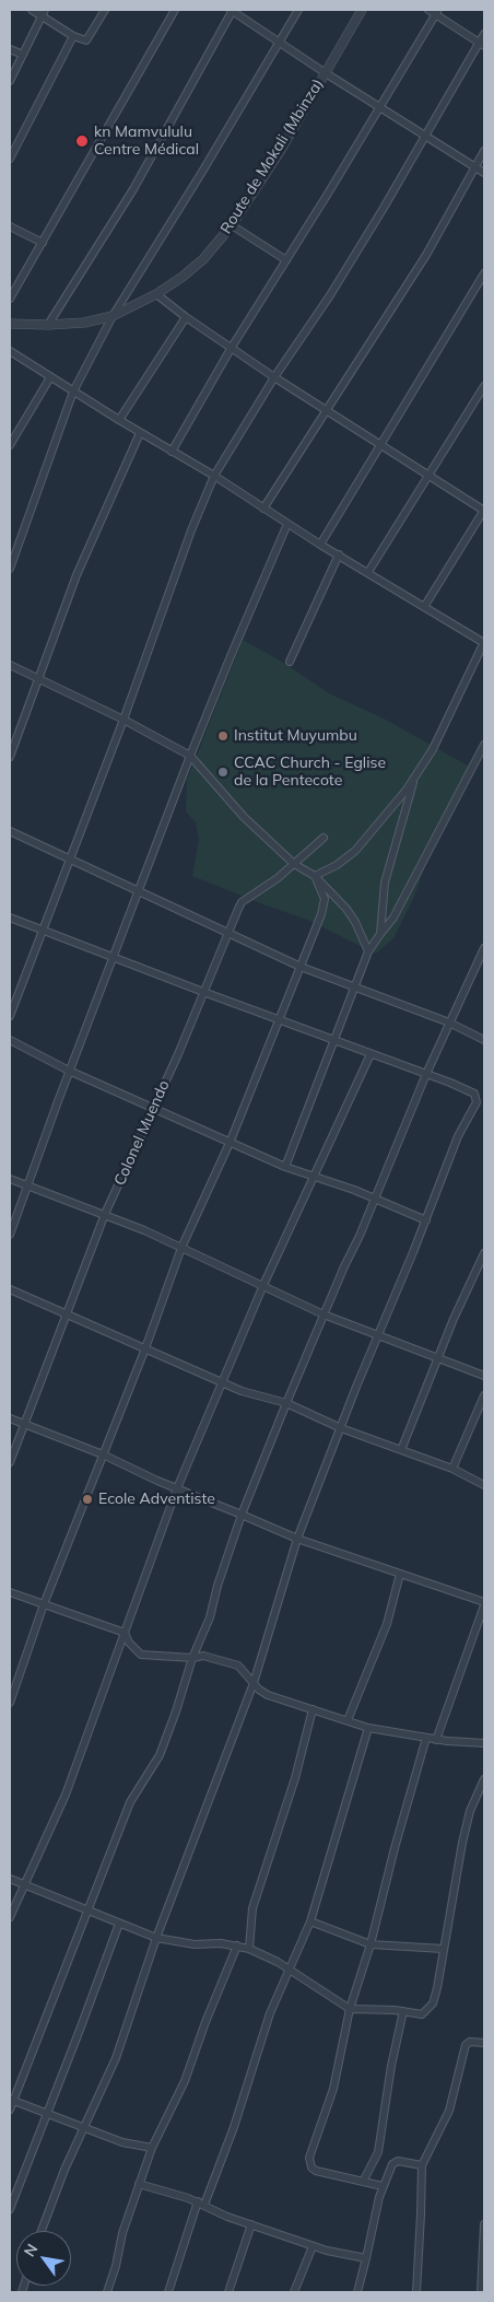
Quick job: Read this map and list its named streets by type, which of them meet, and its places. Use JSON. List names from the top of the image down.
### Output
{
  "streets": {
    "street": ["Route de Mokali (Mbinza)", "Colonel Muendo"]
  },
  "places": [
    "kn Mamvululu Centre Médical",
    "Institut Muyumbu",
    "CCAC Church - Eglise de la Pentecote",
    "Ecole Adventiste"
  ],
  "north": "top left"
}
